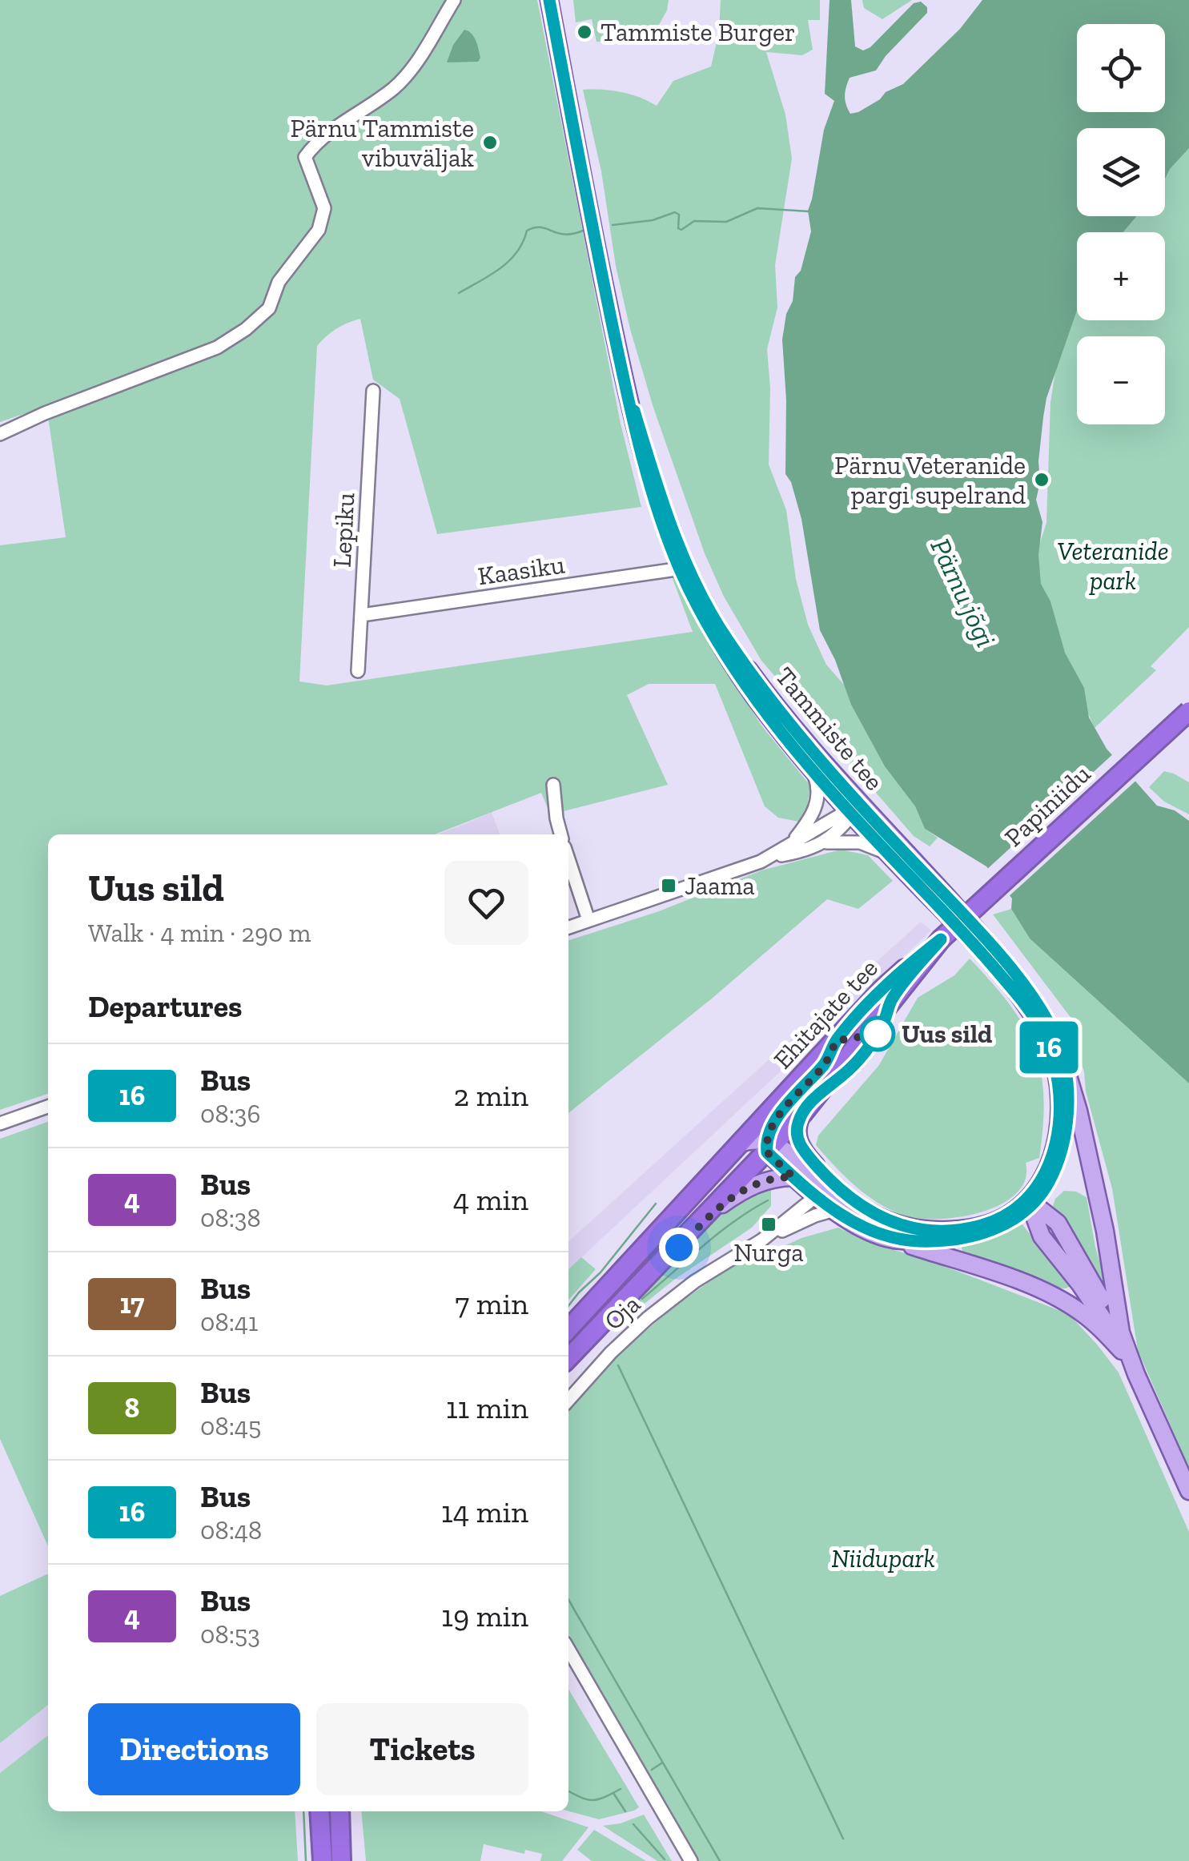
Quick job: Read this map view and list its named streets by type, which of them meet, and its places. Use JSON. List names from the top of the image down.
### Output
{
  "streets": {
    "highway": ["Papiniidu", "Ehitajate tee"],
    "main road": ["Tammiste tee"],
    "street": ["Lepiku", "Kaasiku", "Oja"]
  },
  "crossings": [
    ["Lepiku", "Kaasiku"],
    ["Kaasiku", "Tammiste tee"],
    ["Papiniidu", "Ehitajate tee"]
  ],
  "water": ["Pärnu jõgi"],
  "parks": ["Veteranide park", "Niidupark"],
  "places": {
    "other": [
      "Tammiste Burger",
      "Pärnu Tammiste vibuväljak",
      "Pärnu Veteranide pargi supelrand",
      "Uus sild"
    ],
    "transit": ["Jaama", "Nurga"]
  },
  "lines": ["bus line 16"],
  "page": {
    "on_map": "16",
    "map_buttons": ["+", "−"],
    "heading": [
      ["Uus sild", "Walk · 4 min · 290 m"],
      "Departures"
    ],
    "list": [
      {
        "mark": "16",
        "name": "Bus",
        "note": "08:36",
        "value": "2 min"
      },
      {
        "mark": "4",
        "name": "Bus",
        "note": "08:38",
        "value": "4 min"
      },
      {
        "mark": "17",
        "name": "Bus",
        "note": "08:41",
        "value": "7 min"
      },
      {
        "mark": "8",
        "name": "Bus",
        "note": "08:45",
        "value": "11 min"
      },
      {
        "mark": "16",
        "name": "Bus",
        "note": "08:48",
        "value": "14 min"
      },
      {
        "mark": "4",
        "name": "Bus",
        "note": "08:53",
        "value": "19 min"
      }
    ],
    "buttons": ["Directions", "Tickets"]
  }
}
